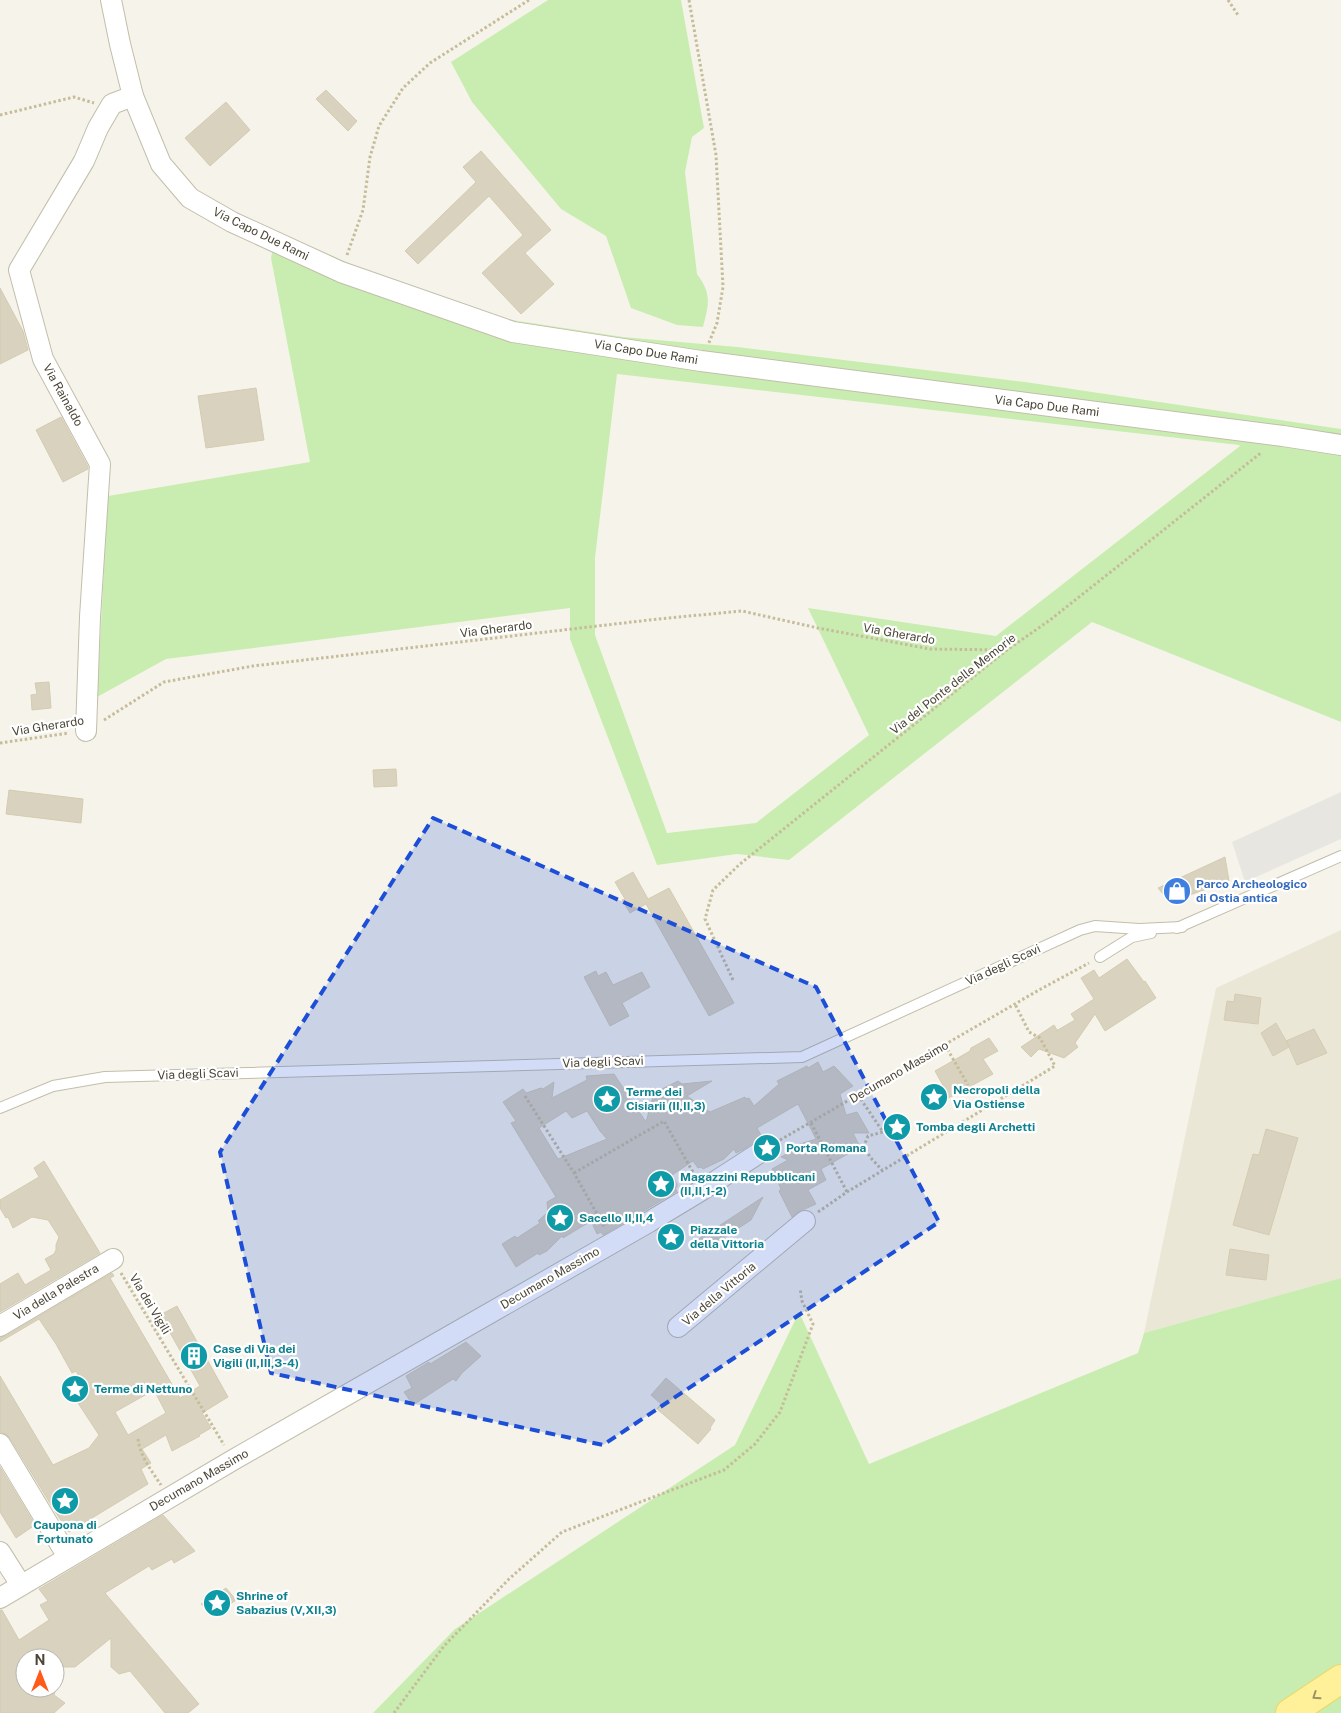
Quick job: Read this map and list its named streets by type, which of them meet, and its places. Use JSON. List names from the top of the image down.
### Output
{
  "streets": {
    "street": [
      "Via Capo Due Rami",
      "Via Rainaldo",
      "Decumano Massimo",
      "Via della Palestra",
      "Via della Vittoria"
    ],
    "lane": ["Via degli Scavi"],
    "path": ["Via Gherardo", "Via del Ponte delle Memorie", "Via dei Vigili"]
  },
  "crossings": [
    ["Via Capo Due Rami", "Via Rainaldo"],
    ["Via Capo Due Rami", "Via del Ponte delle Memorie"],
    ["Via Rainaldo", "Via Gherardo"],
    ["Via Gherardo", "Via del Ponte delle Memorie"],
    ["Via degli Scavi", "Decumano Massimo"],
    ["Decumano Massimo", "Via dei Vigili"],
    ["Via della Palestra", "Via dei Vigili"]
  ],
  "places": {
    "shop": ["Parco Archeologico di Ostia antica"],
    "place": [
      "Necropoli della Via Ostiense",
      "Terme dei Cisiarii (II,II,3)",
      "Tomba degli Archetti",
      "Porta Romana",
      "Magazzini Repubblicani (II,II,1-2)",
      "Sacello II,II,4",
      "Piazzale della Vittoria",
      "Terme di Nettuno",
      "Caupona di Fortunato",
      "Shrine of Sabazius (V,XII,3)"
    ],
    "building": ["Case di Via dei Vigili (II,III,3-4)"]
  },
  "north": "top"
}
